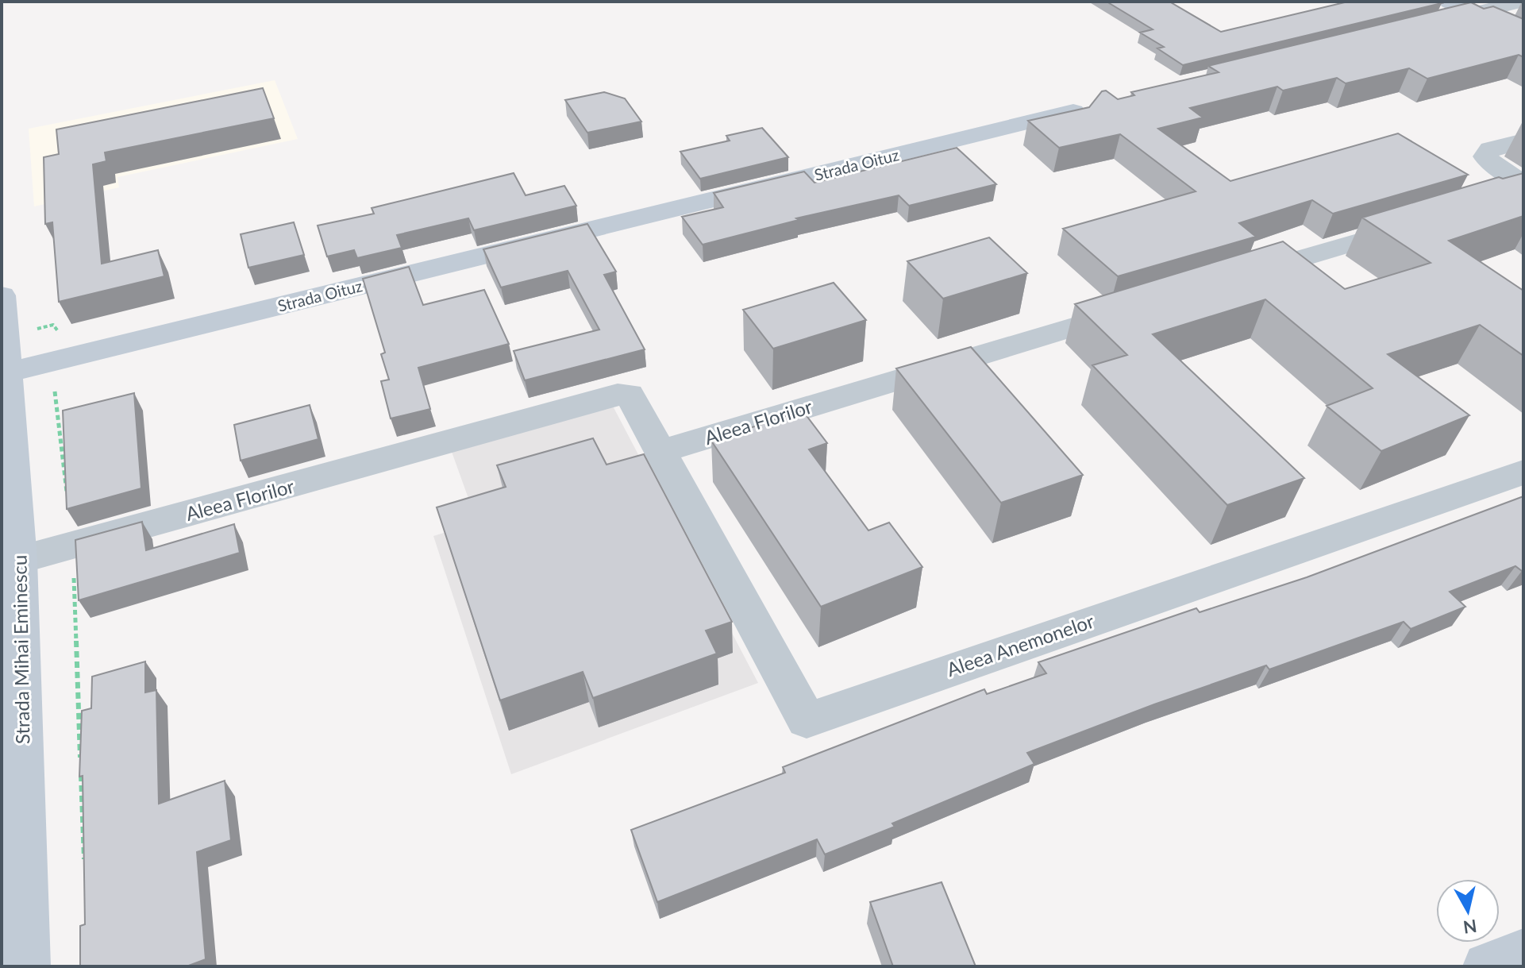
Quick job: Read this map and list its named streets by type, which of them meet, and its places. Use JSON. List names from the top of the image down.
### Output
{
  "streets": {
    "main road": ["Strada Oituz", "Strada Mihai Eminescu"],
    "street": ["Aleea Florilor", "Aleea Anemonelor"]
  },
  "crossings": [
    ["Strada Oituz", "Strada Mihai Eminescu"],
    ["Aleea Florilor", "Aleea Anemonelor"],
    ["Aleea Florilor", "Strada Mihai Eminescu"]
  ],
  "north": "bottom"
}
